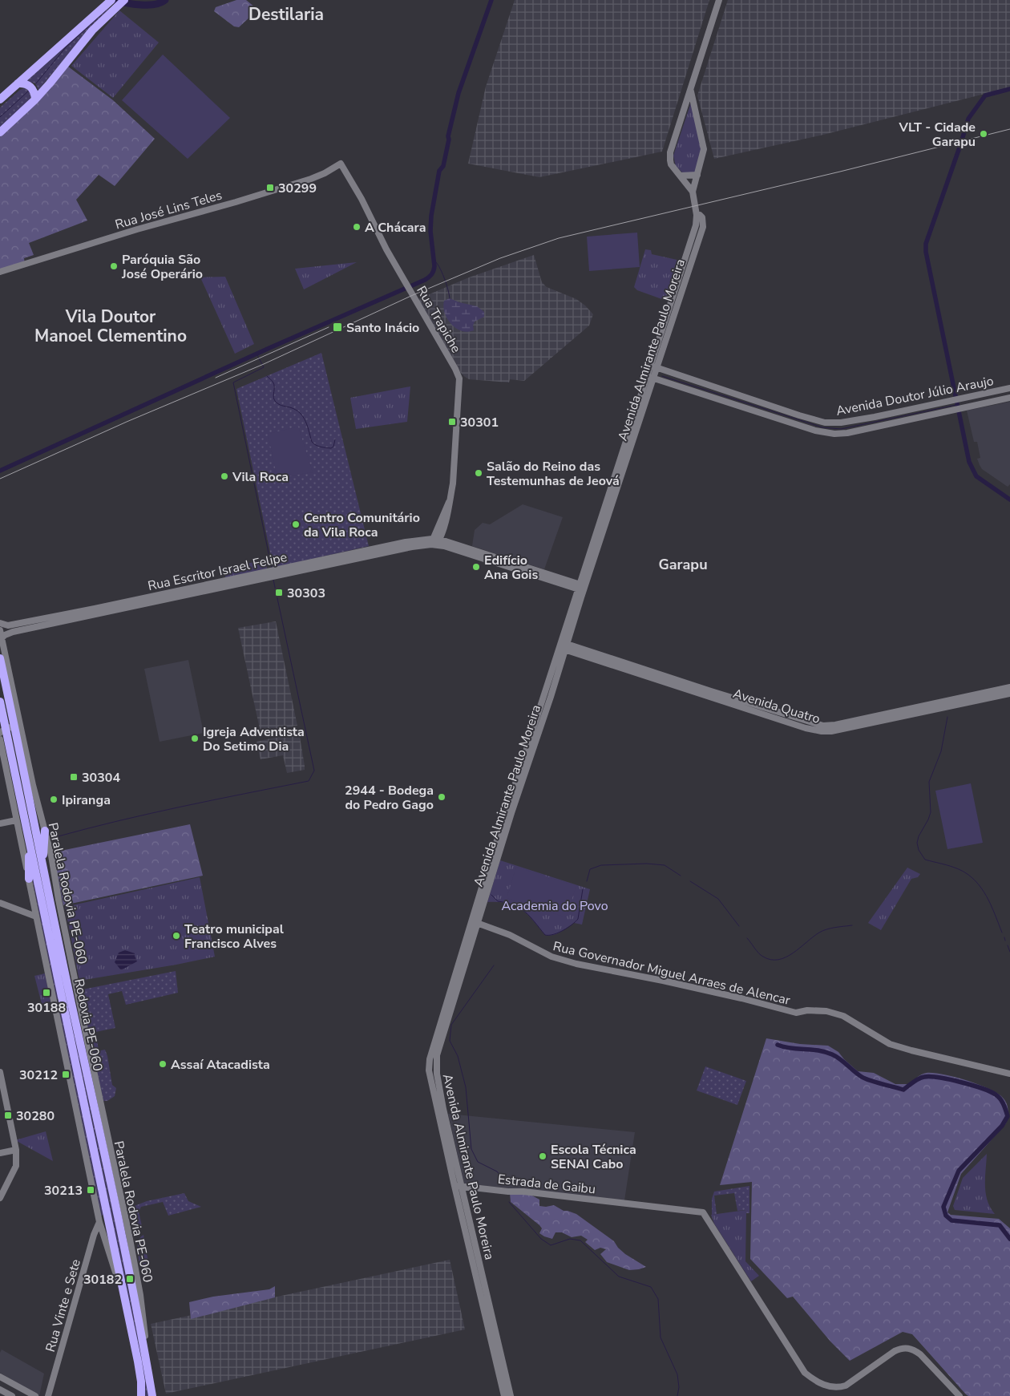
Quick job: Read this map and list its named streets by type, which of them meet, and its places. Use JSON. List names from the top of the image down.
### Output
{
  "streets": {
    "highway": ["Rodovia PE-060"],
    "street": [
      "Rua José Lins Teles",
      "Rua Trapiche",
      "Avenida Almirante Paulo Moreira",
      "Avenida Doutor Júlio Araujo",
      "Rua Escritor Israel Felipe",
      "Avenida Quatro",
      "Paralela Rodovia PE-060",
      "Rua Governador Miguel Arraes de Alencar",
      "Estrada de Gaibu",
      "Rua Vinte e Sete"
    ]
  },
  "crossings": [
    ["Rua José Lins Teles", "Rua Trapiche"],
    ["Rua Trapiche", "Rua Escritor Israel Felipe"],
    ["Avenida Almirante Paulo Moreira", "Avenida Doutor Júlio Araujo"],
    ["Avenida Almirante Paulo Moreira", "Avenida Quatro"],
    ["Avenida Almirante Paulo Moreira", "Rua Governador Miguel Arraes de Alencar"],
    ["Avenida Almirante Paulo Moreira", "Estrada de Gaibu"],
    ["Rua Escritor Israel Felipe", "Paralela Rodovia PE-060"],
    ["Paralela Rodovia PE-060", "Rodovia PE-060"]
  ],
  "districts": ["Destilaria", "Vila Doutor Manoel Clementino", "Garapu"],
  "parks": ["Academia do Povo"],
  "places": {
    "other": [
      "VLT - Cidade Garapu",
      "A Chácara",
      "Paróquia São José Operário",
      "Salão do Reino das Testemunhas de Jeová",
      "Vila Roca",
      "Centro Comunitário da Vila Roca",
      "Edifício Ana Gois",
      "Igreja Adventista Do Setimo Dia",
      "2944 - Bodega do Pedro Gago",
      "Ipiranga",
      "Teatro municipal Francisco Alves",
      "Assaí Atacadista",
      "Escola Técnica SENAI Cabo"
    ],
    "transit": [
      "30299",
      "Santo Inácio",
      "30301",
      "30303",
      "30304",
      "30188",
      "30212",
      "30280",
      "30213",
      "30182"
    ]
  }
}
